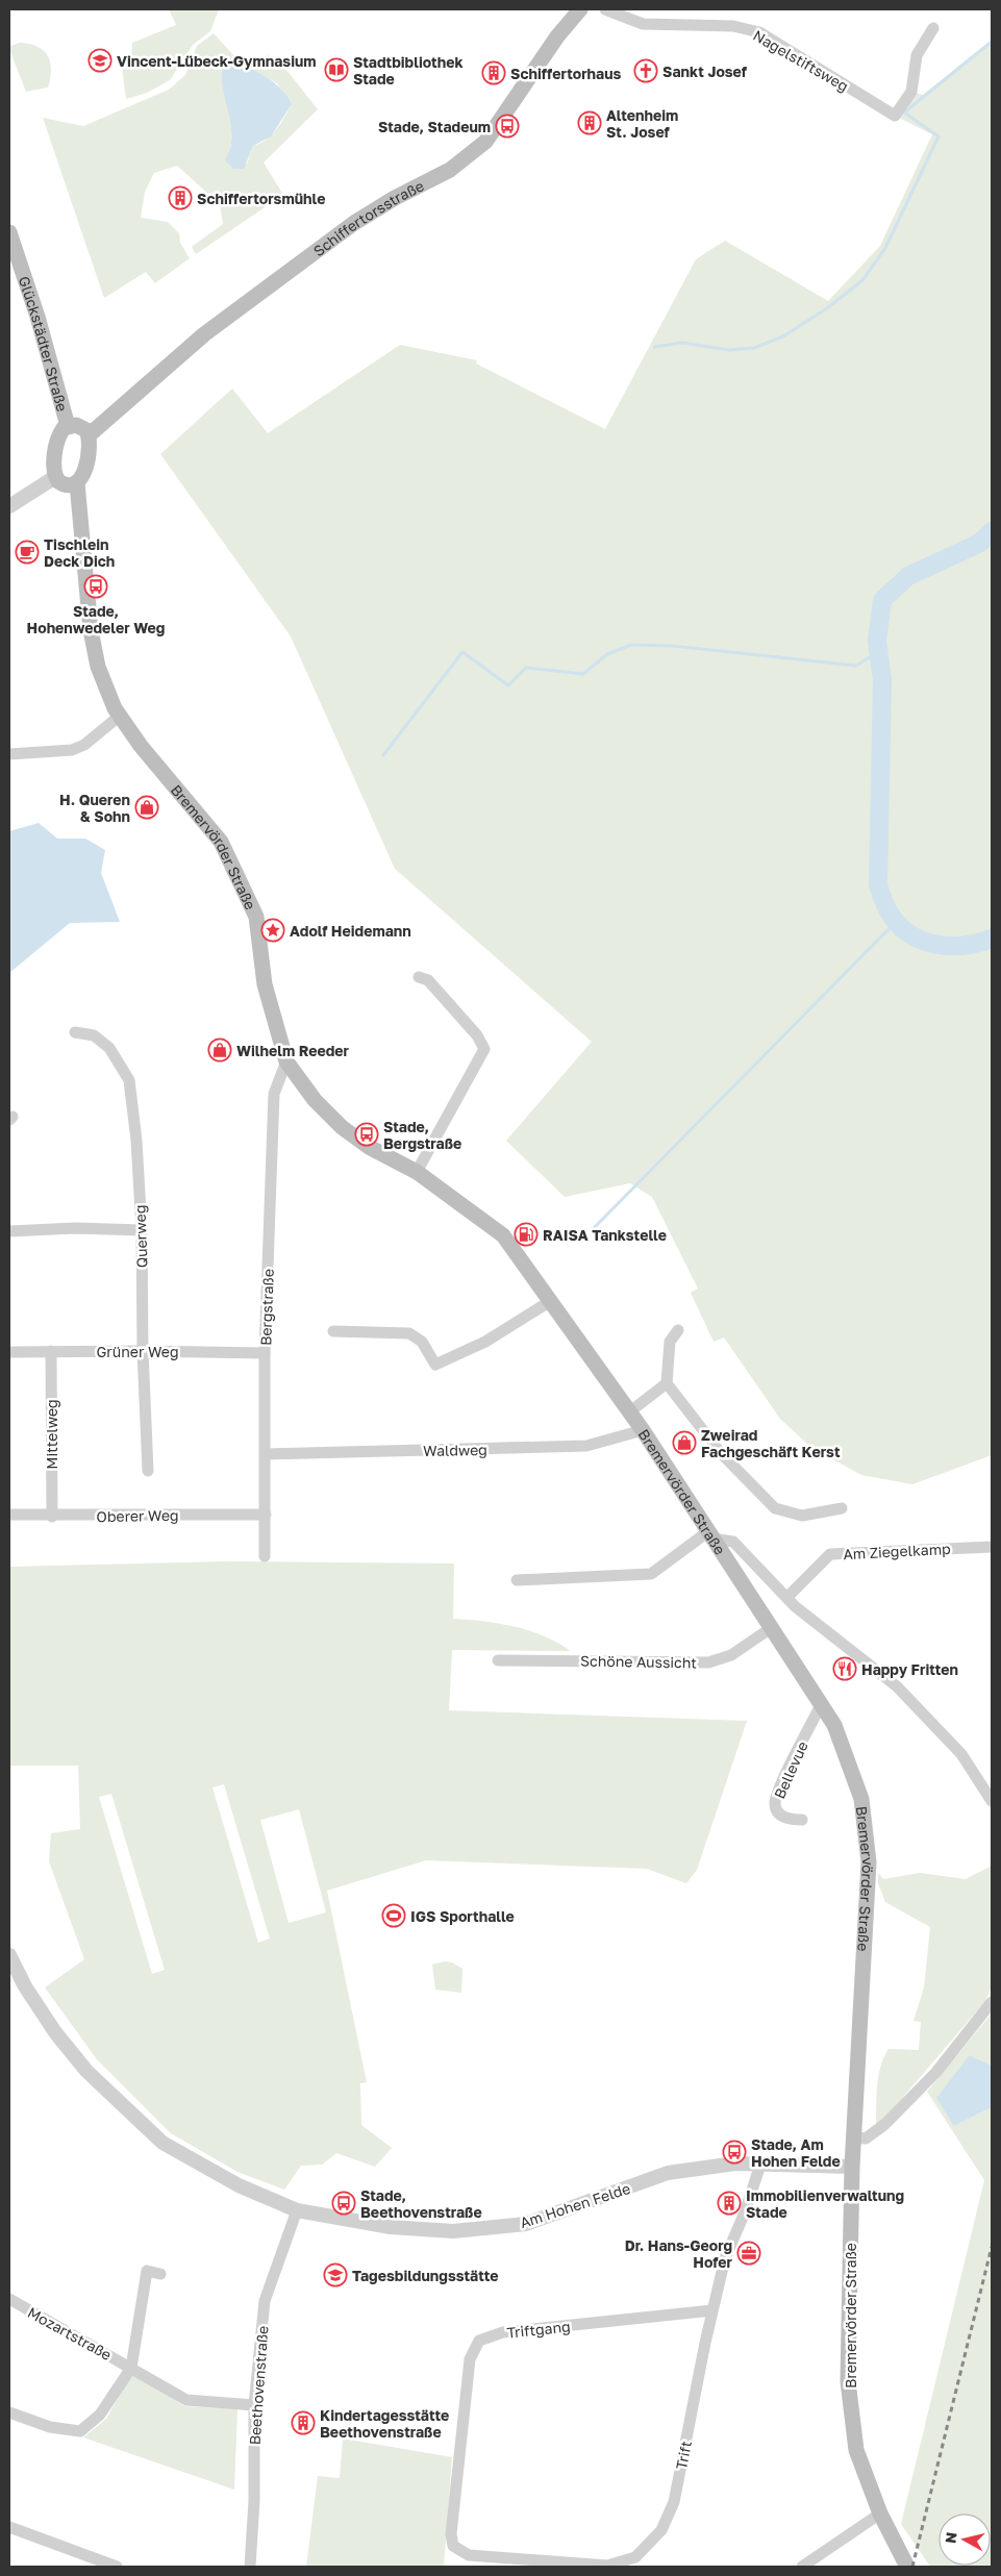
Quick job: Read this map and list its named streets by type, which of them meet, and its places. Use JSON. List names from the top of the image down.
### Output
{
  "streets": {
    "main road": ["Schiffertorsstraße", "Glückstädter Straße", "Bremervörder Straße"],
    "street": [
      "Nagelstiftsweg",
      "Querweg",
      "Bergstraße",
      "Grüner Weg",
      "Mittelweg",
      "Waldweg",
      "Oberer Weg",
      "Am Ziegelkamp",
      "Schöne Aussicht",
      "Bellevue",
      "Am Hohen Felde",
      "Triftgang",
      "Mozartstraße",
      "Beethovenstraße",
      "Trift"
    ]
  },
  "crossings": [
    ["Schiffertorsstraße", "Glückstädter Straße"],
    ["Schiffertorsstraße", "Bremervörder Straße"],
    ["Glückstädter Straße", "Bremervörder Straße"],
    ["Bremervörder Straße", "Bergstraße"],
    ["Bremervörder Straße", "Waldweg"],
    ["Bremervörder Straße", "Schöne Aussicht"],
    ["Bremervörder Straße", "Bellevue"],
    ["Bremervörder Straße", "Am Hohen Felde"],
    ["Querweg", "Grüner Weg"],
    ["Bergstraße", "Grüner Weg"],
    ["Bergstraße", "Waldweg"],
    ["Bergstraße", "Oberer Weg"],
    ["Grüner Weg", "Mittelweg"],
    ["Mittelweg", "Oberer Weg"],
    ["Am Hohen Felde", "Beethovenstraße"],
    ["Am Hohen Felde", "Trift"],
    ["Triftgang", "Trift"],
    ["Mozartstraße", "Beethovenstraße"]
  ],
  "places": {
    "school or university": ["Vincent-Lübeck-Gymnasium", "Tagesbildungsstätte"],
    "library": ["Stadtbibliothek Stade"],
    "church": ["Sankt Josef"],
    "building": [
      "Schiffertorhaus",
      "Altenheim St. Josef",
      "Schiffertorsmühle",
      "Immobilienverwaltung Stade",
      "Kindertagesstätte Beethovenstraße"
    ],
    "bus stop": [
      "Stade, Stadeum",
      "Stade, Hohenwedeler Weg",
      "Stade, Bergstraße",
      "Stade, Am Hohen Felde",
      "Stade, Beethovenstraße"
    ],
    "cafe": ["Tischlein Deck Dich"],
    "shop": ["H. Queren & Sohn", "Wilhelm Reeder", "Zweirad Fachgeschäft Kerst"],
    "place": ["Adolf Heidemann"],
    "fuel station": ["RAISA Tankstelle"],
    "restaurant": ["Happy Fritten"],
    "sports": ["IGS Sporthalle"],
    "office": ["Dr. Hans-Georg Hofer"]
  },
  "north": "left"
}
